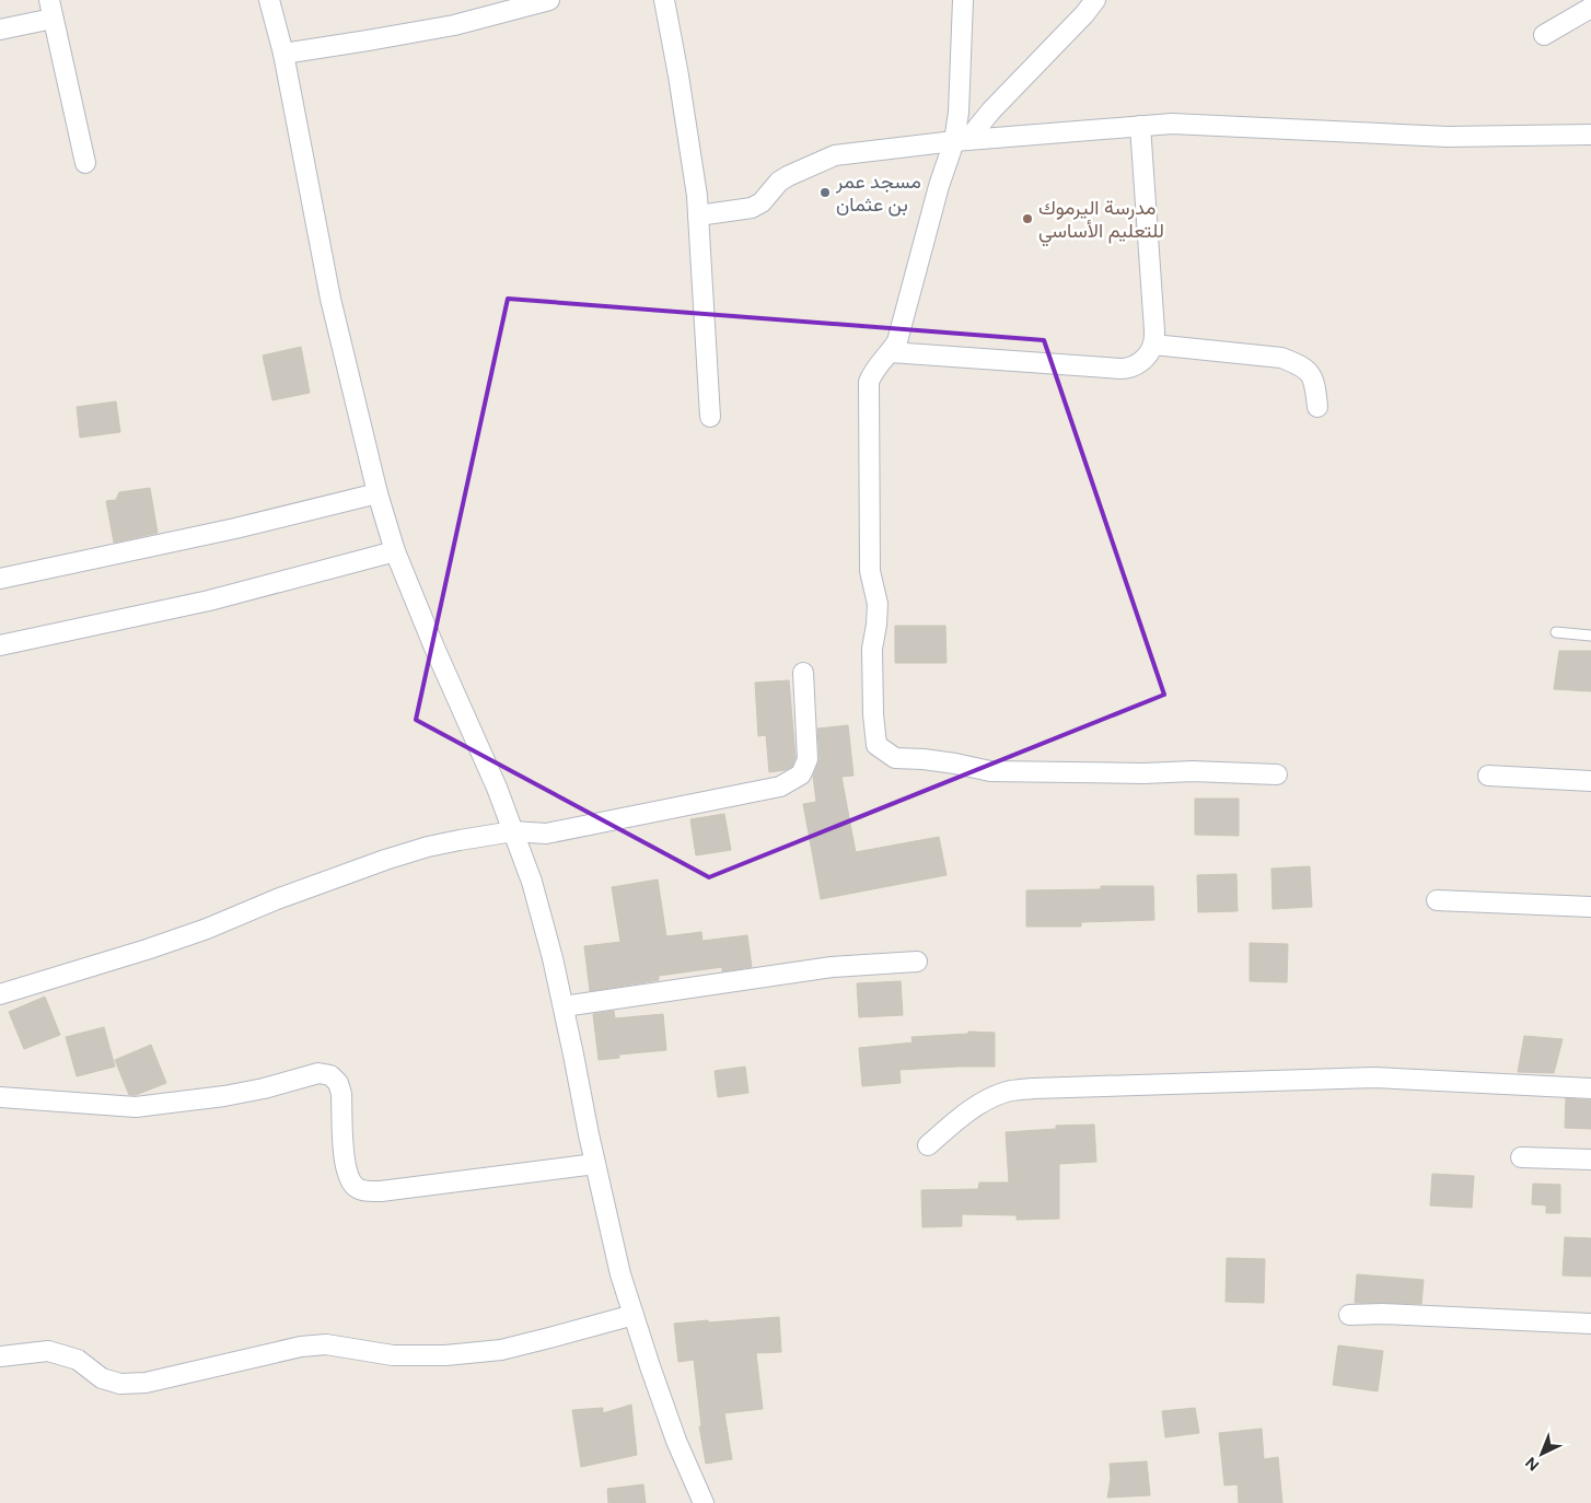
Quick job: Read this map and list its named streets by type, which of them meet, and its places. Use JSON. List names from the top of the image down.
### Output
{
  "places": ["مسجد عمر بن عثمان", "مدرسة اليرموك للتعليم الأساسي"],
  "north": "bottom left"
}
